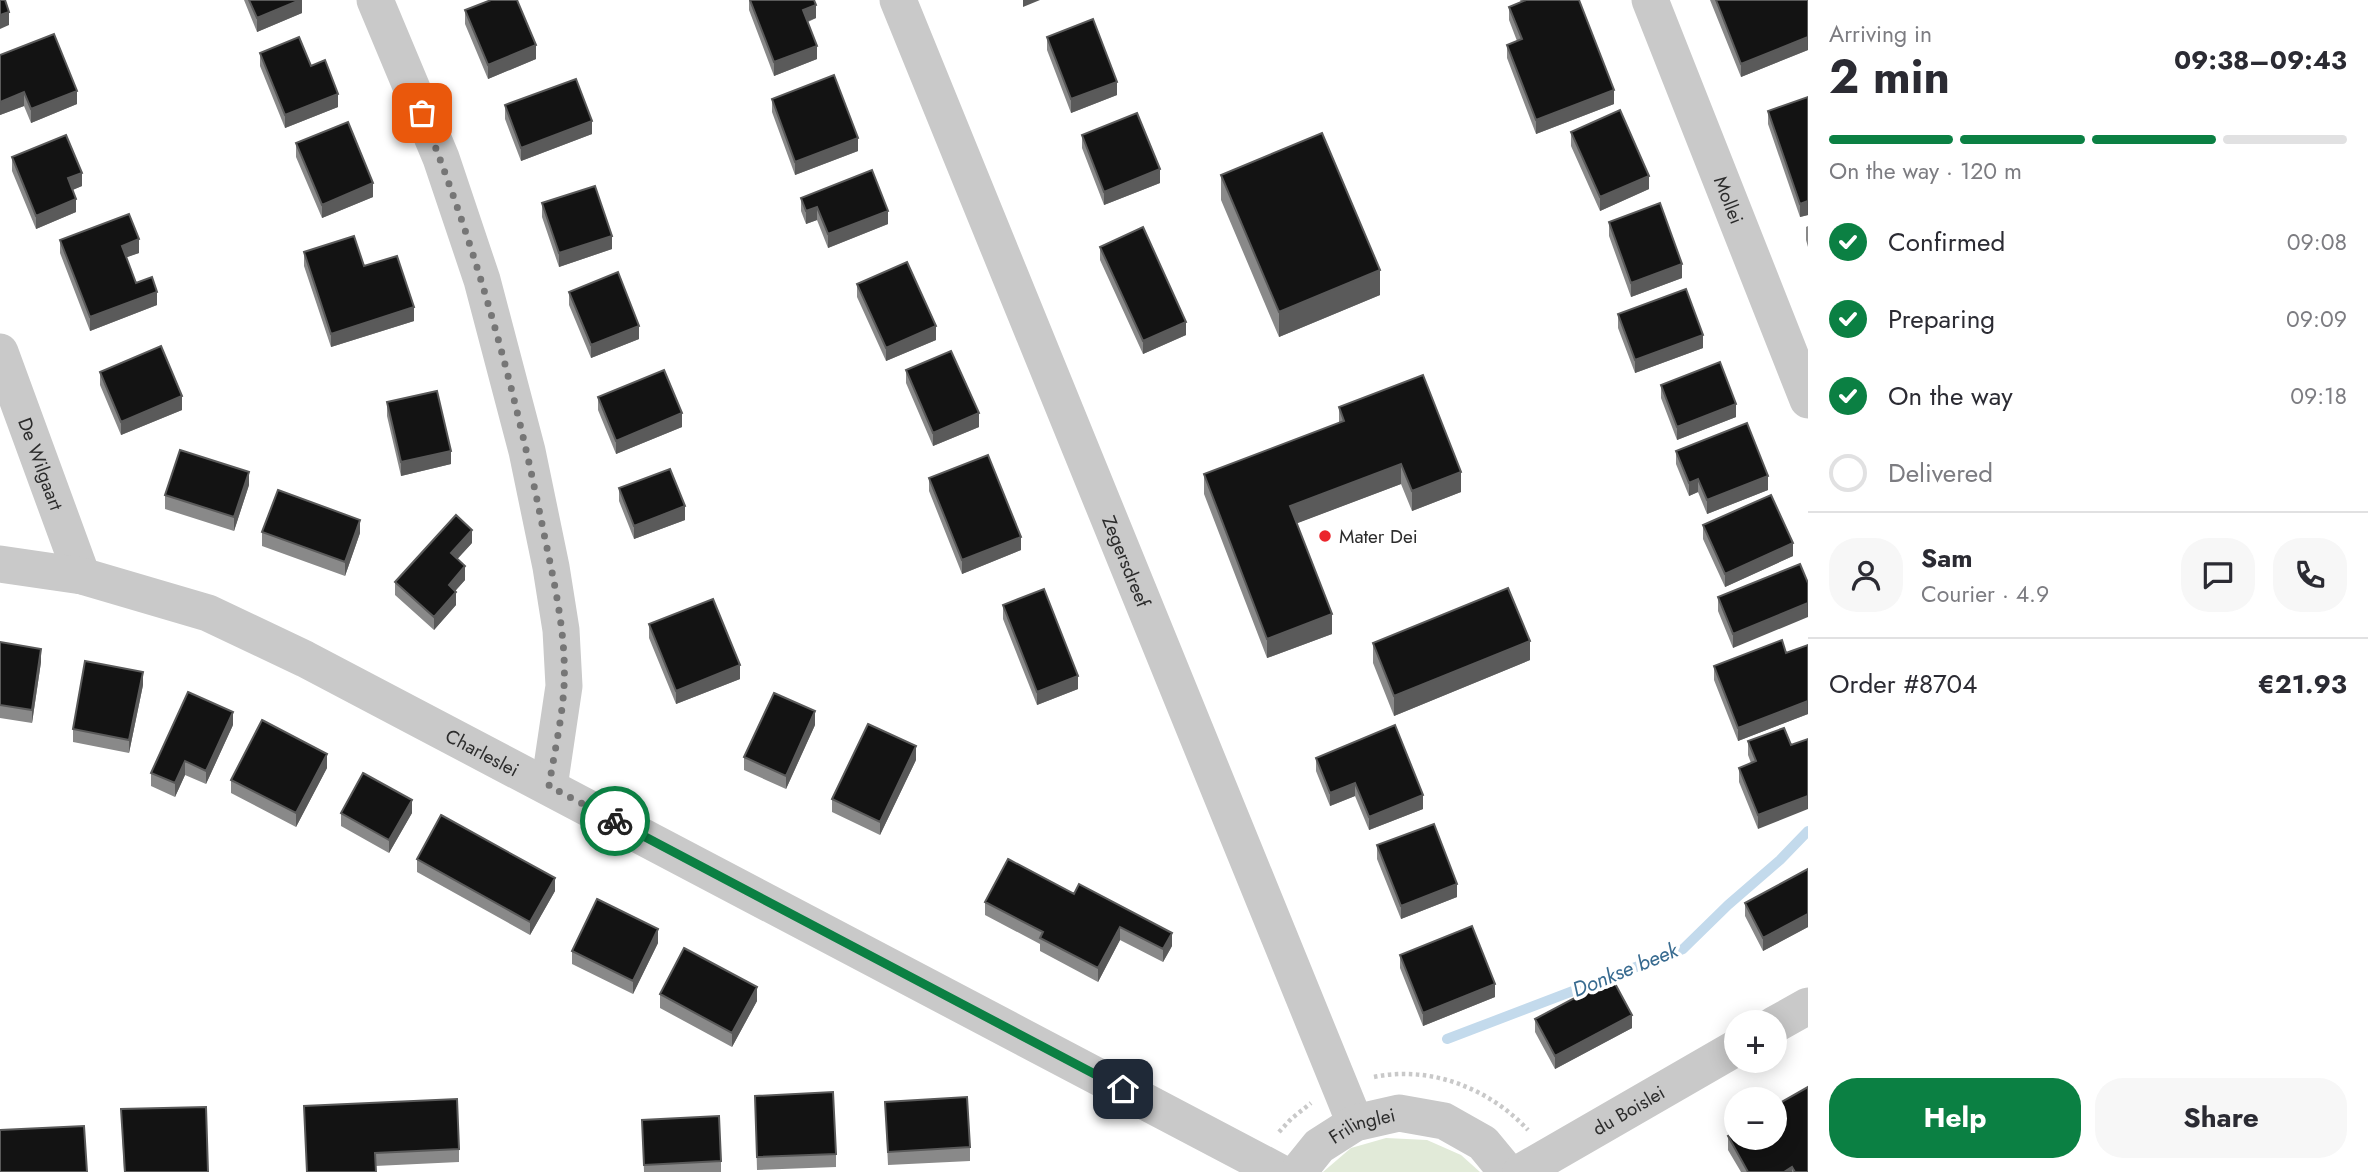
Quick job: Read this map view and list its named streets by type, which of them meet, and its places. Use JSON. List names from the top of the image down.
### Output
{
  "streets": {
    "street": [
      "Mollei",
      "De Wilgaart",
      "Zegersdreef",
      "Charleslei",
      "du Boislei",
      "Frilinglei"
    ]
  },
  "crossings": [
    ["De Wilgaart", "Charleslei"],
    ["Zegersdreef", "Frilinglei"]
  ],
  "water": ["Donkse beek"],
  "places": ["Mater Dei"],
  "page": {
    "heading": ["2 min", "Arriving in", "09:38–09:43"],
    "panel": [
      "Sam",
      "Courier · 4.9",
      "Order #8704",
      "€21.93"
    ],
    "bar": "On the way · 120 m",
    "list": [
      ["Confirmed", "09:08"],
      ["Preparing", "09:09"],
      ["On the way", "09:18"],
      "Delivered"
    ],
    "map_buttons": ["+", "−"],
    "buttons": ["Help", "Share"]
  }
}
